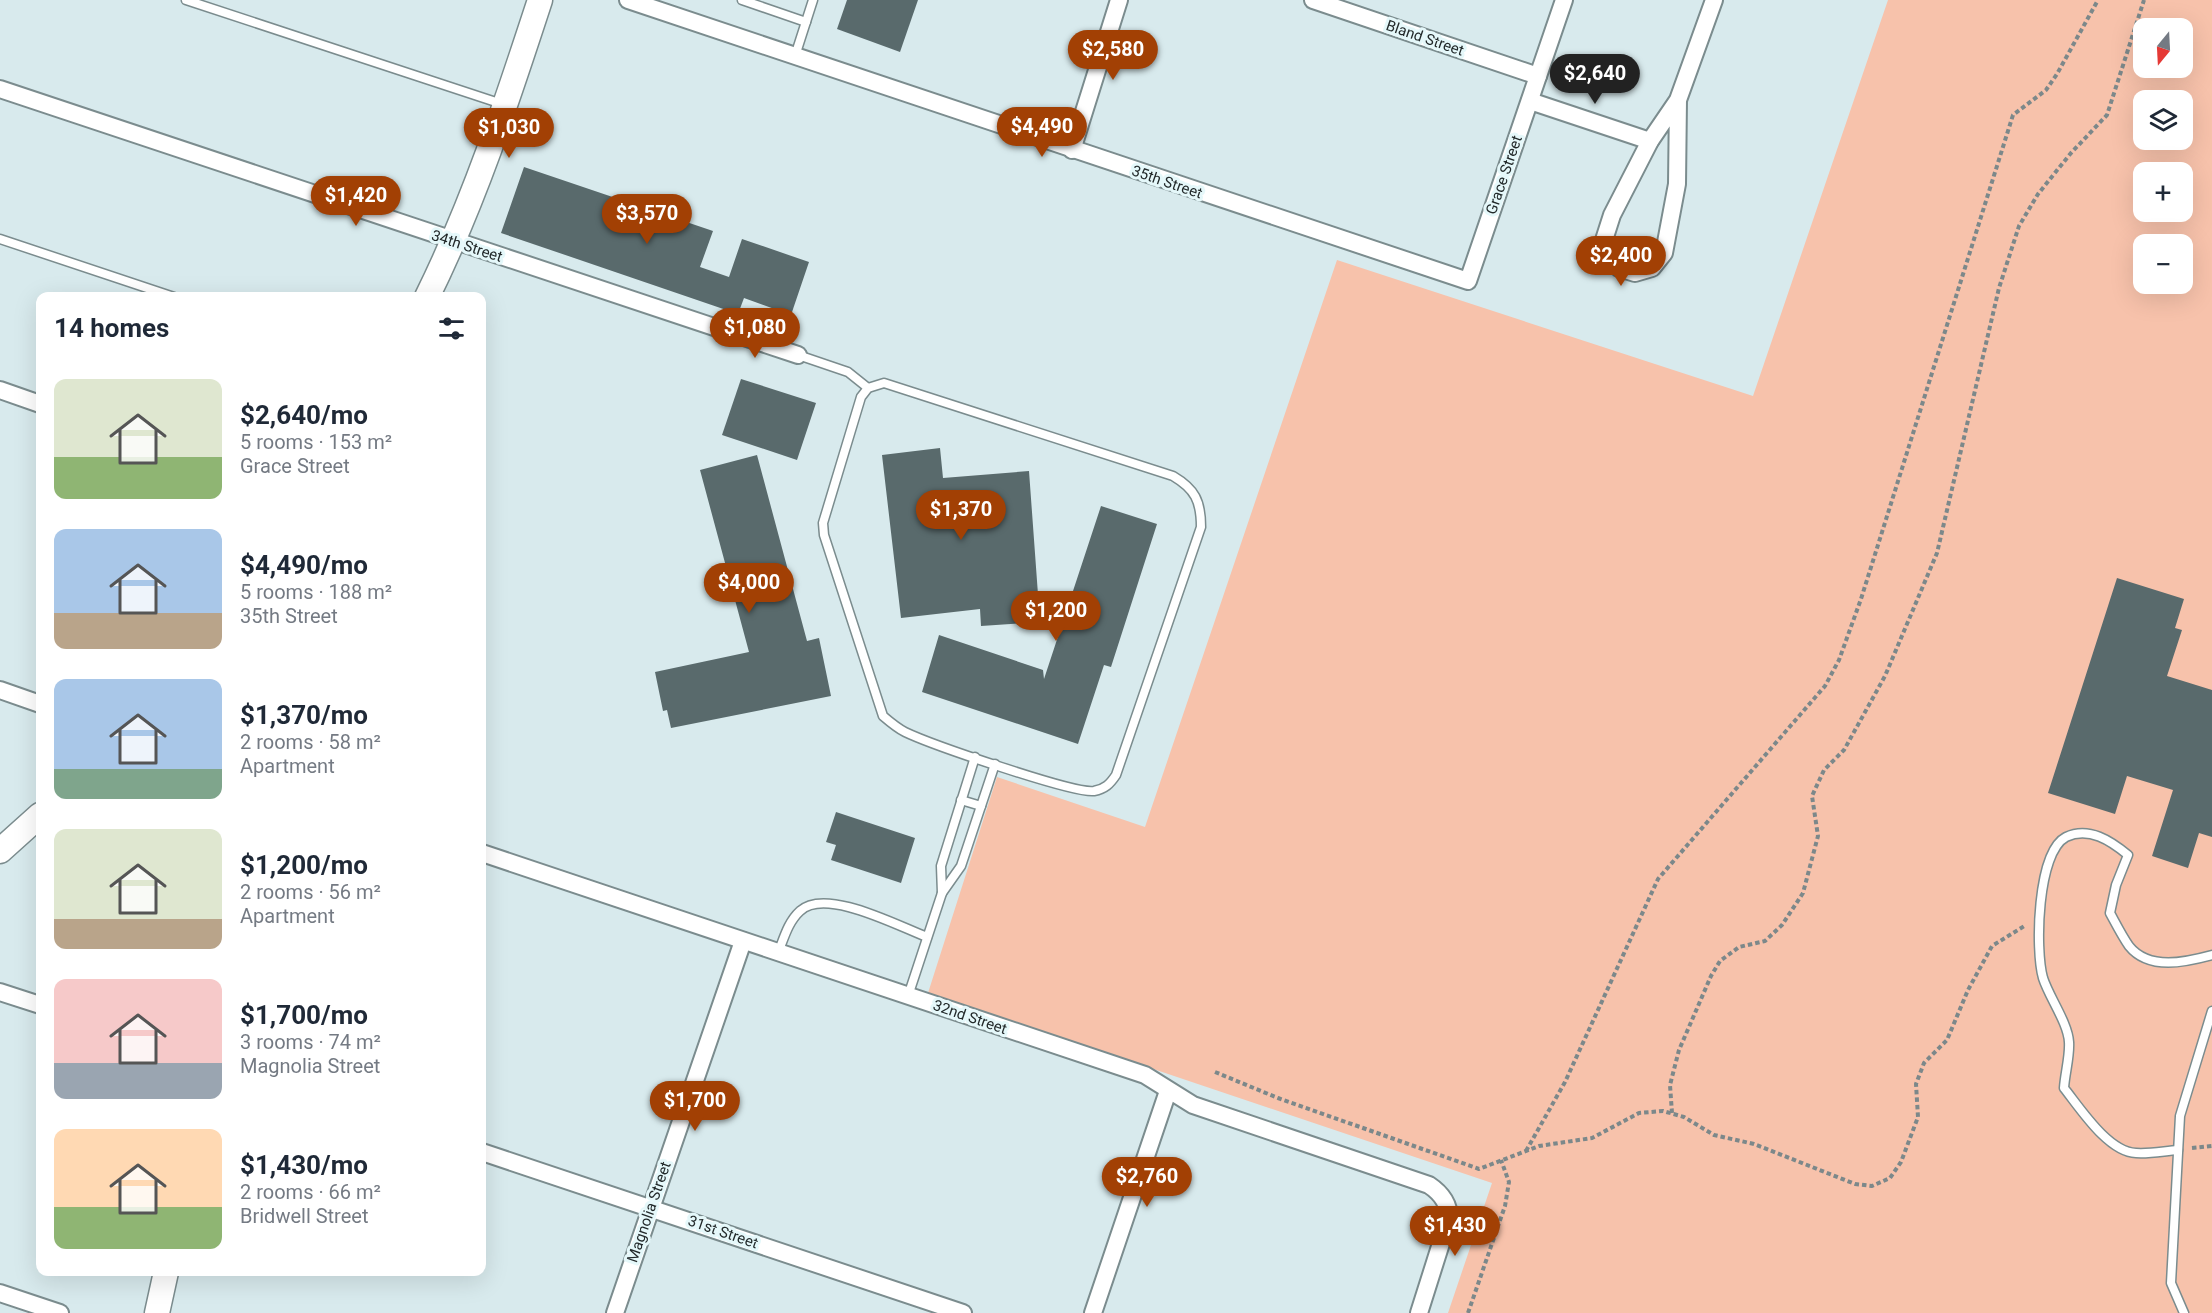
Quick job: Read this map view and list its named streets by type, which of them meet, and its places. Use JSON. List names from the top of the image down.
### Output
{
  "streets": {
    "street": [
      "Bland Street",
      "Grace Street",
      "35th Street",
      "34th Street",
      "32nd Street",
      "Magnolia Street",
      "31st Street"
    ]
  },
  "crossings": [
    ["Bland Street", "Grace Street"],
    ["Grace Street", "35th Street"],
    ["32nd Street", "Magnolia Street"],
    ["Magnolia Street", "31st Street"]
  ],
  "north": "bottom",
  "page": {
    "map_buttons": ["+", "−"],
    "price": [
      "$2,580",
      "$2,640",
      "$4,490",
      "$1,030",
      "$1,420",
      "$3,570",
      "$2,400",
      "$1,080",
      "$1,370",
      "$4,000",
      "$1,200",
      "$1,700",
      "$2,760",
      "$1,430"
    ],
    "heading": "14 homes",
    "list": [
      {
        "name": "$2,640/mo",
        "note": "5 rooms · 153 m² · Grace Street"
      },
      {
        "name": "$4,490/mo",
        "note": "5 rooms · 188 m² · 35th Street"
      },
      {
        "name": "$1,370/mo",
        "note": "2 rooms · 58 m² · Apartment"
      },
      {
        "name": "$1,200/mo",
        "note": "2 rooms · 56 m² · Apartment"
      },
      {
        "name": "$1,700/mo",
        "note": "3 rooms · 74 m² · Magnolia Street"
      },
      {
        "name": "$1,430/mo",
        "note": "2 rooms · 66 m² · Bridwell Street"
      }
    ]
  }
}
